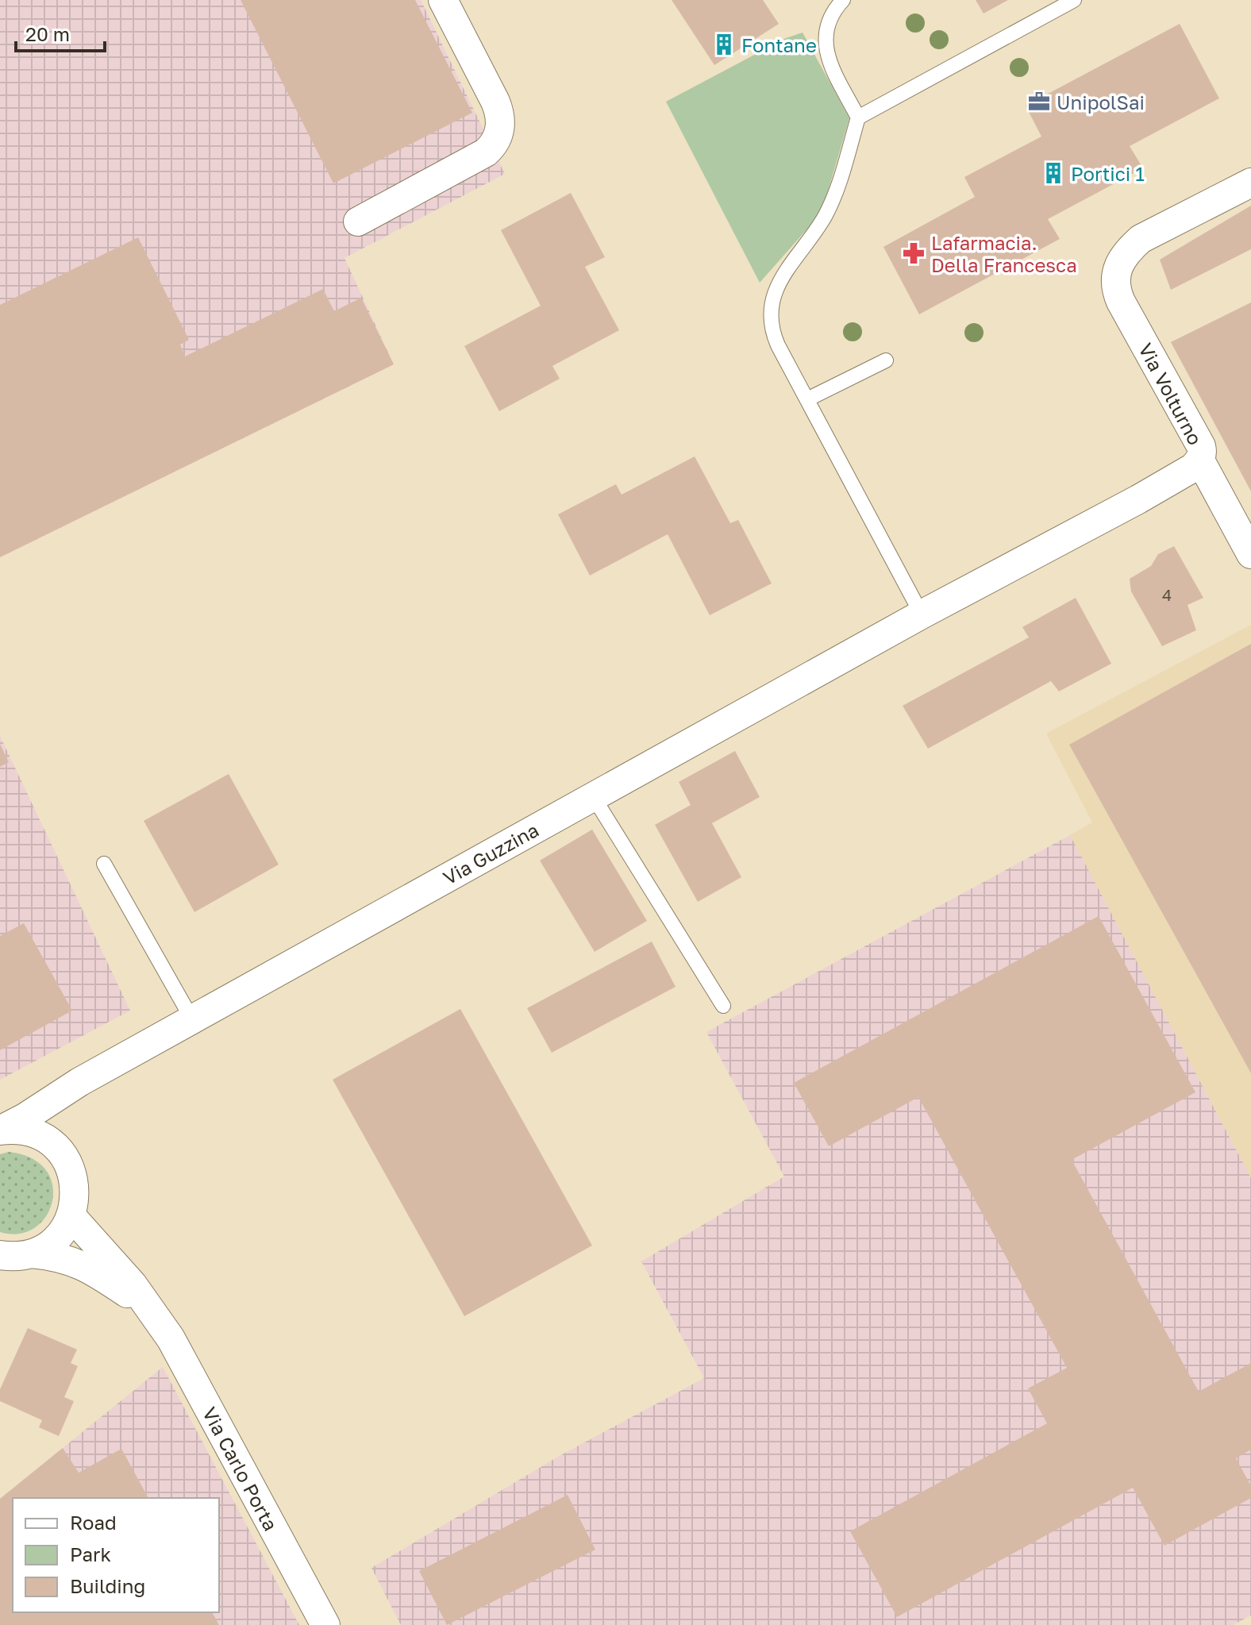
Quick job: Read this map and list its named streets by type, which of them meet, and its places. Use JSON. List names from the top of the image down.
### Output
{
  "streets": {
    "street": ["Via Volturno", "Via Guzzina", "Via Carlo Porta"]
  },
  "crossings": [
    ["Via Volturno", "Via Guzzina"]
  ],
  "places": {
    "building": ["Fontane", "Portici 1"],
    "office": ["UnipolSai"],
    "pharmacy": ["Lafarmacia. Della Francesca"]
  },
  "house_numbers": ["4"],
  "legend": ["Road", "Park", "Building"],
  "scale_bar": "20 m"
}
